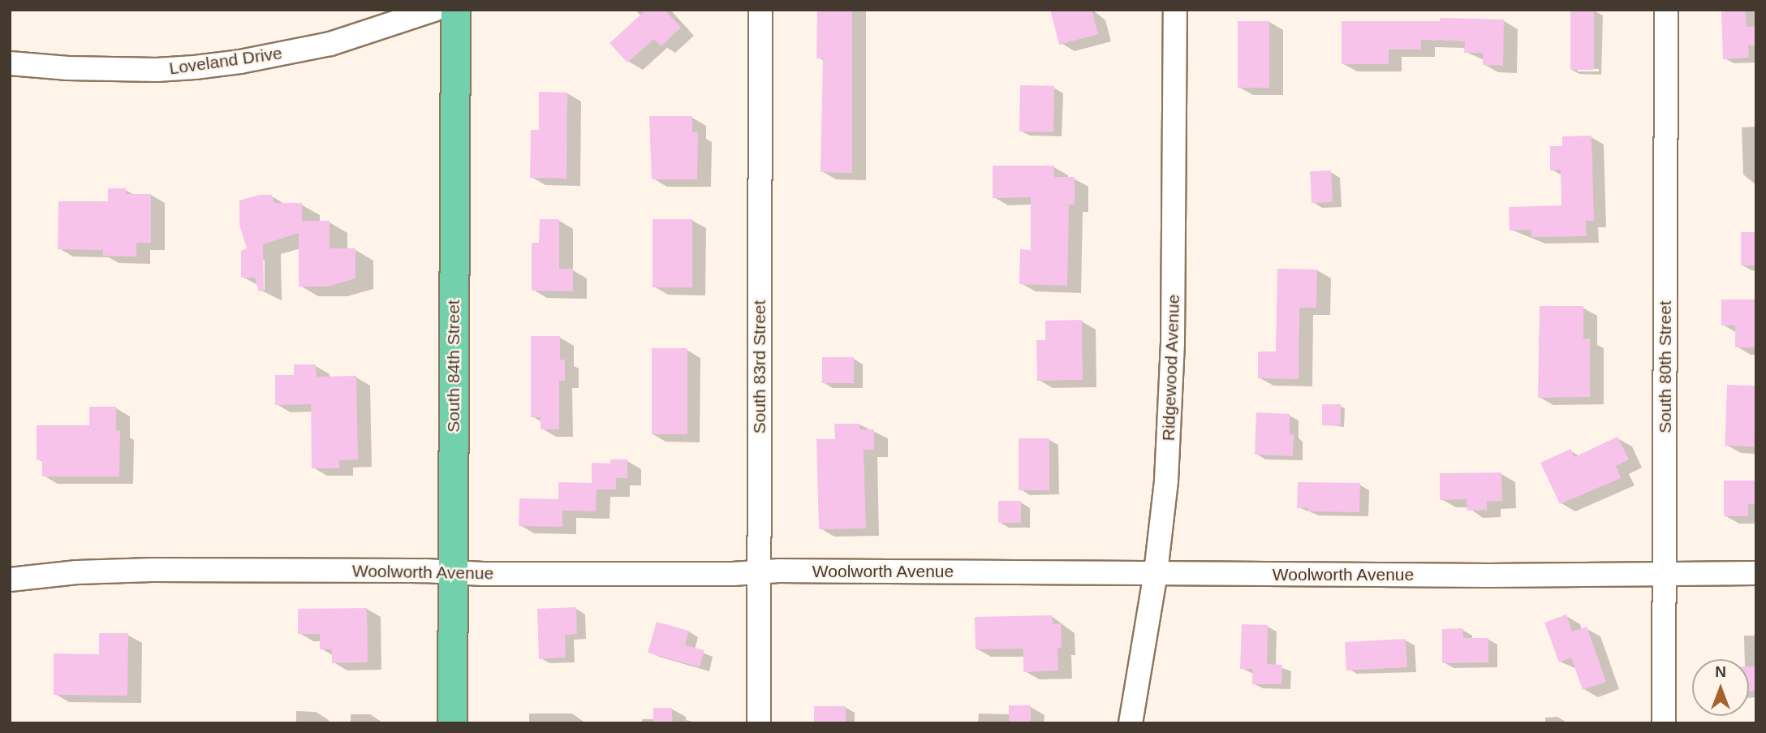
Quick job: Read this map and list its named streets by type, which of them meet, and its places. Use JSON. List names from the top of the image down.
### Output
{
  "streets": {
    "main road": ["South 84th Street"],
    "street": [
      "Loveland Drive",
      "South 83rd Street",
      "South 80th Street",
      "Ridgewood Avenue",
      "Woolworth Avenue"
    ]
  },
  "crossings": [
    ["South 84th Street", "Woolworth Avenue"],
    ["South 83rd Street", "Woolworth Avenue"],
    ["South 80th Street", "Woolworth Avenue"],
    ["Ridgewood Avenue", "Woolworth Avenue"]
  ],
  "north": "top"
}
